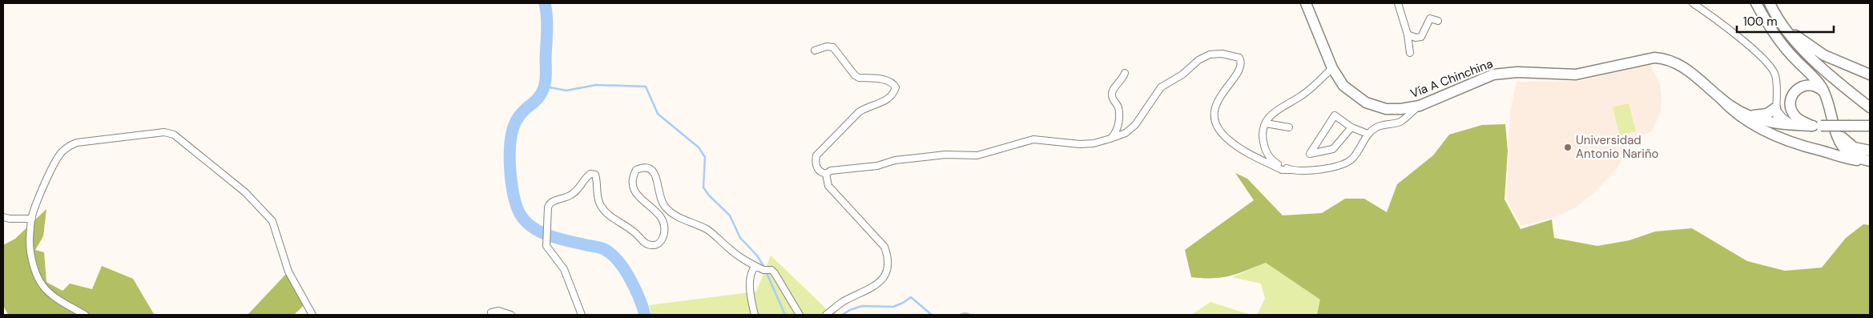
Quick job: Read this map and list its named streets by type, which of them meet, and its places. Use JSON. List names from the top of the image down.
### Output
{
  "streets": {
    "main road": ["Vía A Chinchina"]
  },
  "places": ["Universidad Antonio Nariño"],
  "scale_bar": "100 m"
}
